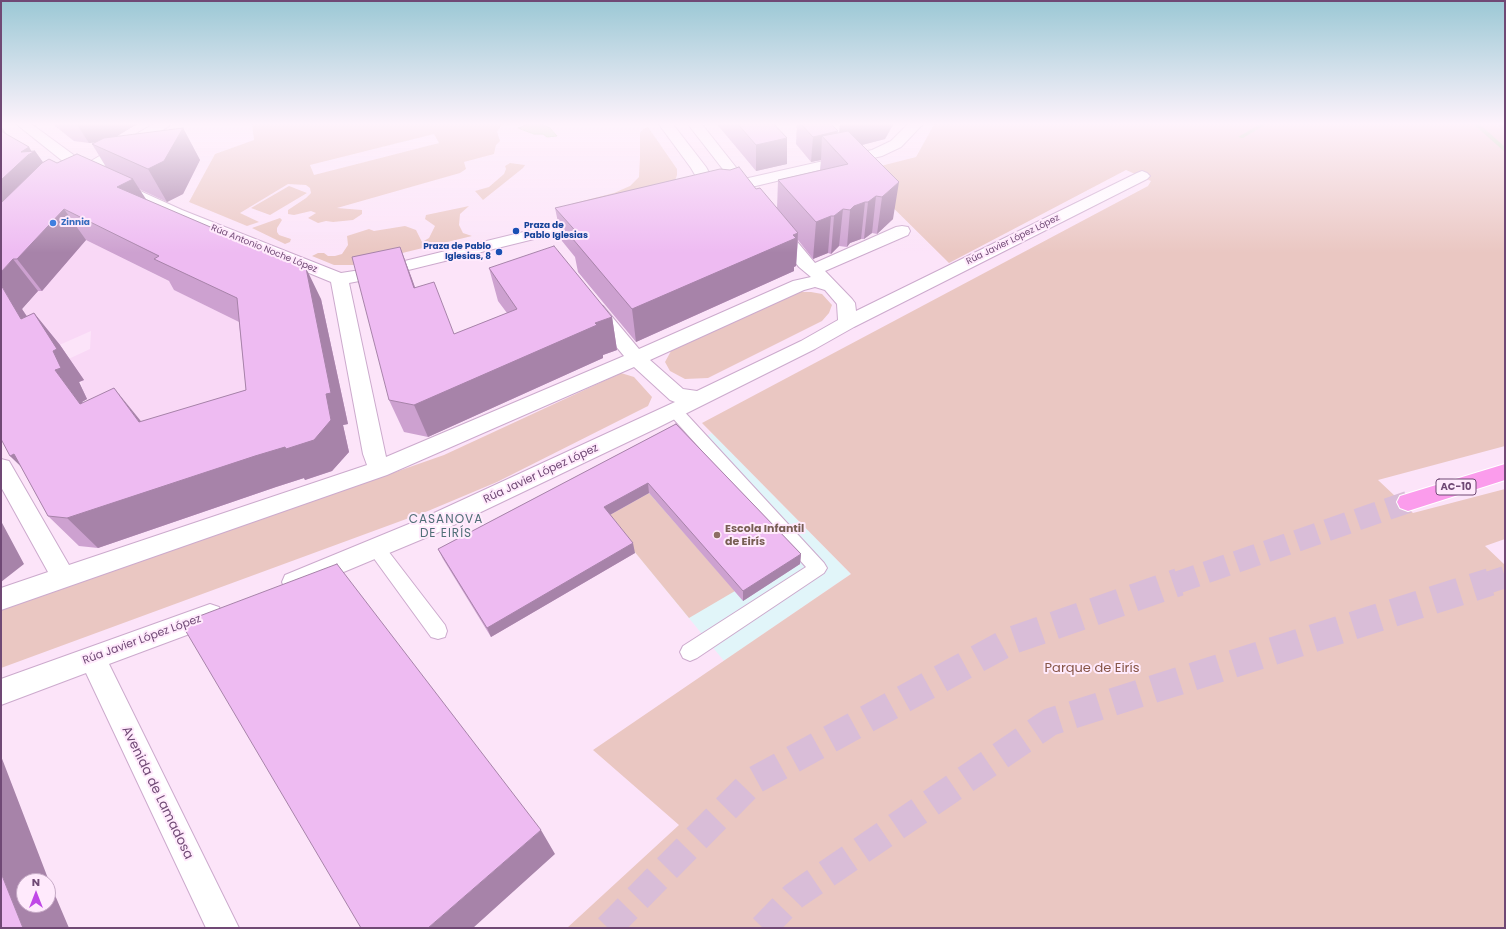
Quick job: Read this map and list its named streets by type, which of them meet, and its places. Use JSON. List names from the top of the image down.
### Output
{
  "streets": {
    "main road": ["AC-10"],
    "street": ["Rúa Javier López López", "Rúa Antonio Noche López", "Avenida de Lamadosa"]
  },
  "crossings": [
    ["Rúa Javier López López", "Avenida de Lamadosa"]
  ],
  "districts": ["CASANOVA DE EIRÍS"],
  "parks": ["Parque de Eirís"],
  "places": [
    "Zinnia",
    "Praza de Pablo Iglesias",
    "Praza de Pablo Iglesias, 8",
    "Escola Infantil de Eirís"
  ],
  "north": "top"
}
